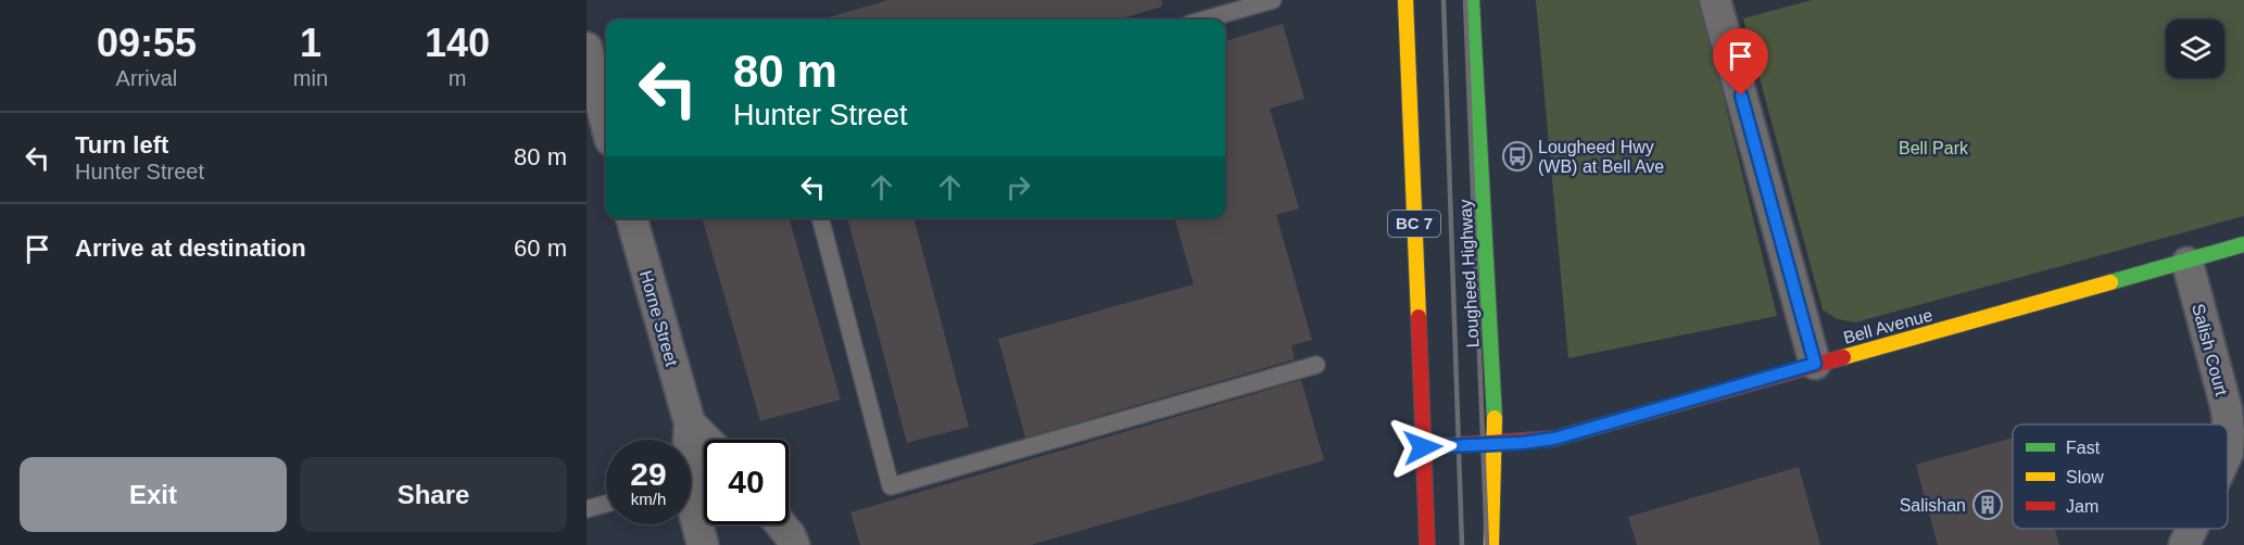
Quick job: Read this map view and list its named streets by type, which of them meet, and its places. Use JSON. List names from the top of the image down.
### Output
{
  "streets": {
    "main road": ["BC 7", "Lougheed Highway", "Bell Avenue"],
    "street": ["Horne Street", "Salish Court"]
  },
  "crossings": [
    ["BC 7", "Bell Avenue"],
    ["Lougheed Highway", "Bell Avenue"],
    ["Bell Avenue", "Salish Court"]
  ],
  "parks": ["Bell Park"],
  "places": {
    "bus stop": ["Lougheed Hwy (WB) at Bell Ave"],
    "building": ["Salishan"]
  },
  "legend": ["Fast", "Slow", "Jam"],
  "page": {
    "eta": [
      "09:55",
      "Arrival",
      "1",
      "min",
      "140",
      "m"
    ],
    "turn": ["80 m", "Hunter Street"],
    "list": [
      {
        "name": "Turn left",
        "note": "Hunter Street",
        "value": "80 m"
      },
      {
        "name": "Arrive at destination",
        "value": "60 m"
      }
    ],
    "speed": "29 km/h",
    "limit": "40",
    "buttons": ["Exit", "Share"]
  }
}
